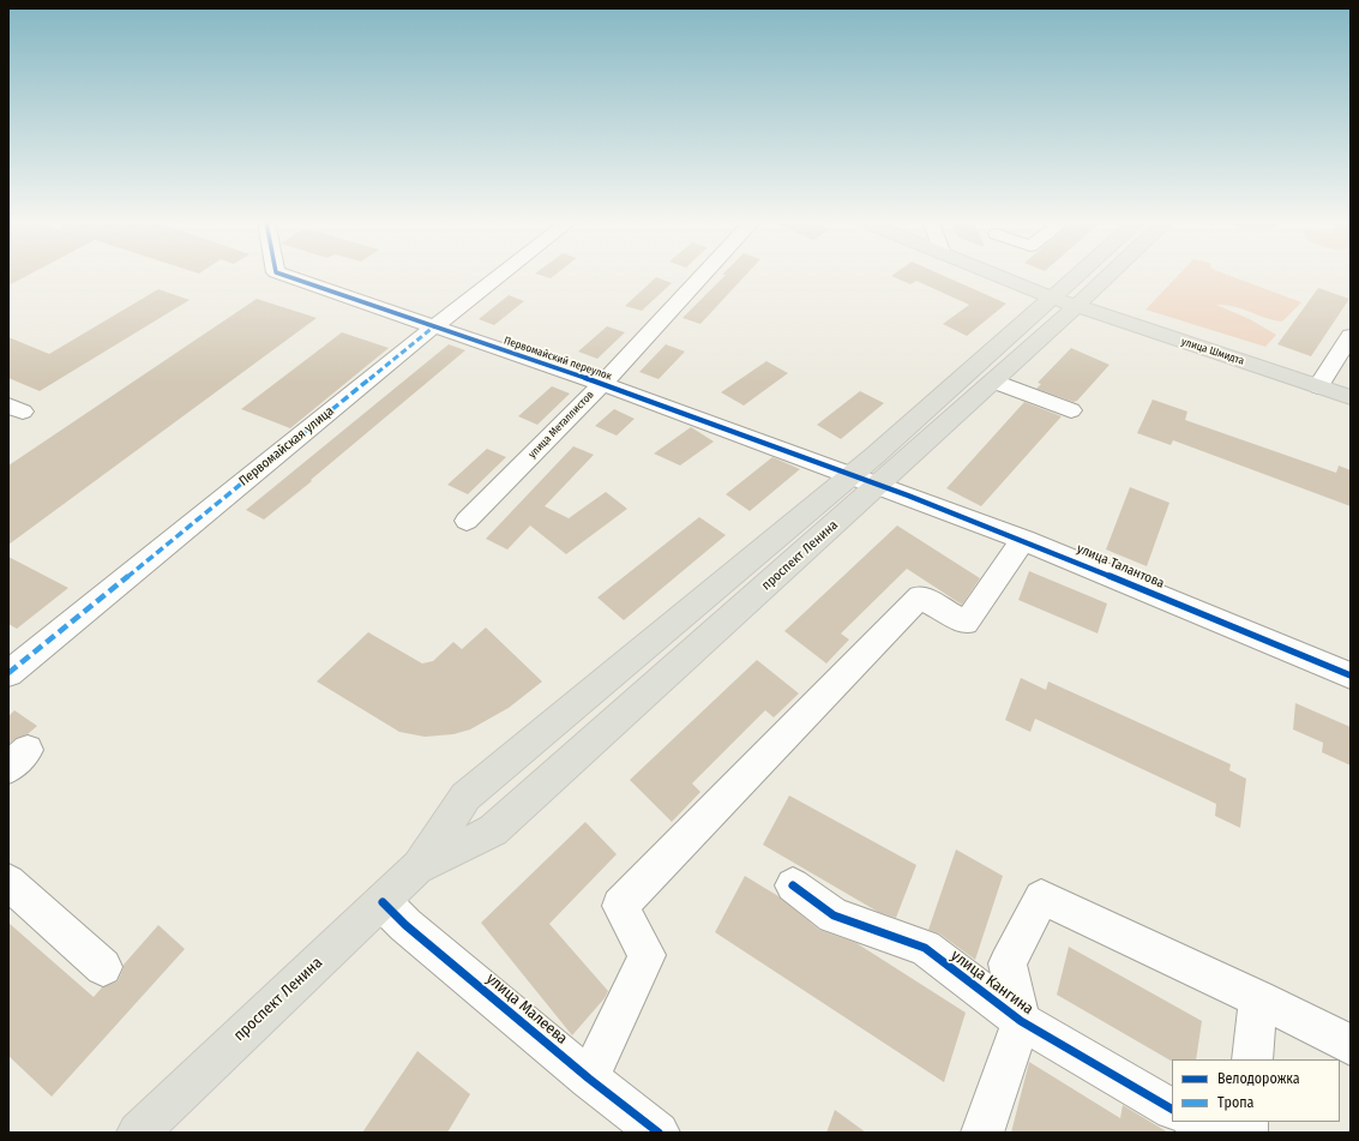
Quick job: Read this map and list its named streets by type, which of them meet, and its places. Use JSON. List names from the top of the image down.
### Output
{
  "streets": {
    "main road": ["улица Шмидта", "проспект Ленина"],
    "street": [
      "Первомайский переулок",
      "улица Металлистов",
      "Первомайская улица",
      "улица Талантова",
      "улица Кангина",
      "улица Малеева"
    ]
  },
  "crossings": [
    ["улица Шмидта", "проспект Ленина"],
    ["Первомайский переулок", "улица Металлистов"],
    ["Первомайский переулок", "Первомайская улица"],
    ["Первомайский переулок", "проспект Ленина"],
    ["Первомайский переулок", "улица Талантова"],
    ["проспект Ленина", "улица Талантова"],
    ["проспект Ленина", "улица Малеева"]
  ],
  "legend": ["Велодорожка", "Тропа"]
}
